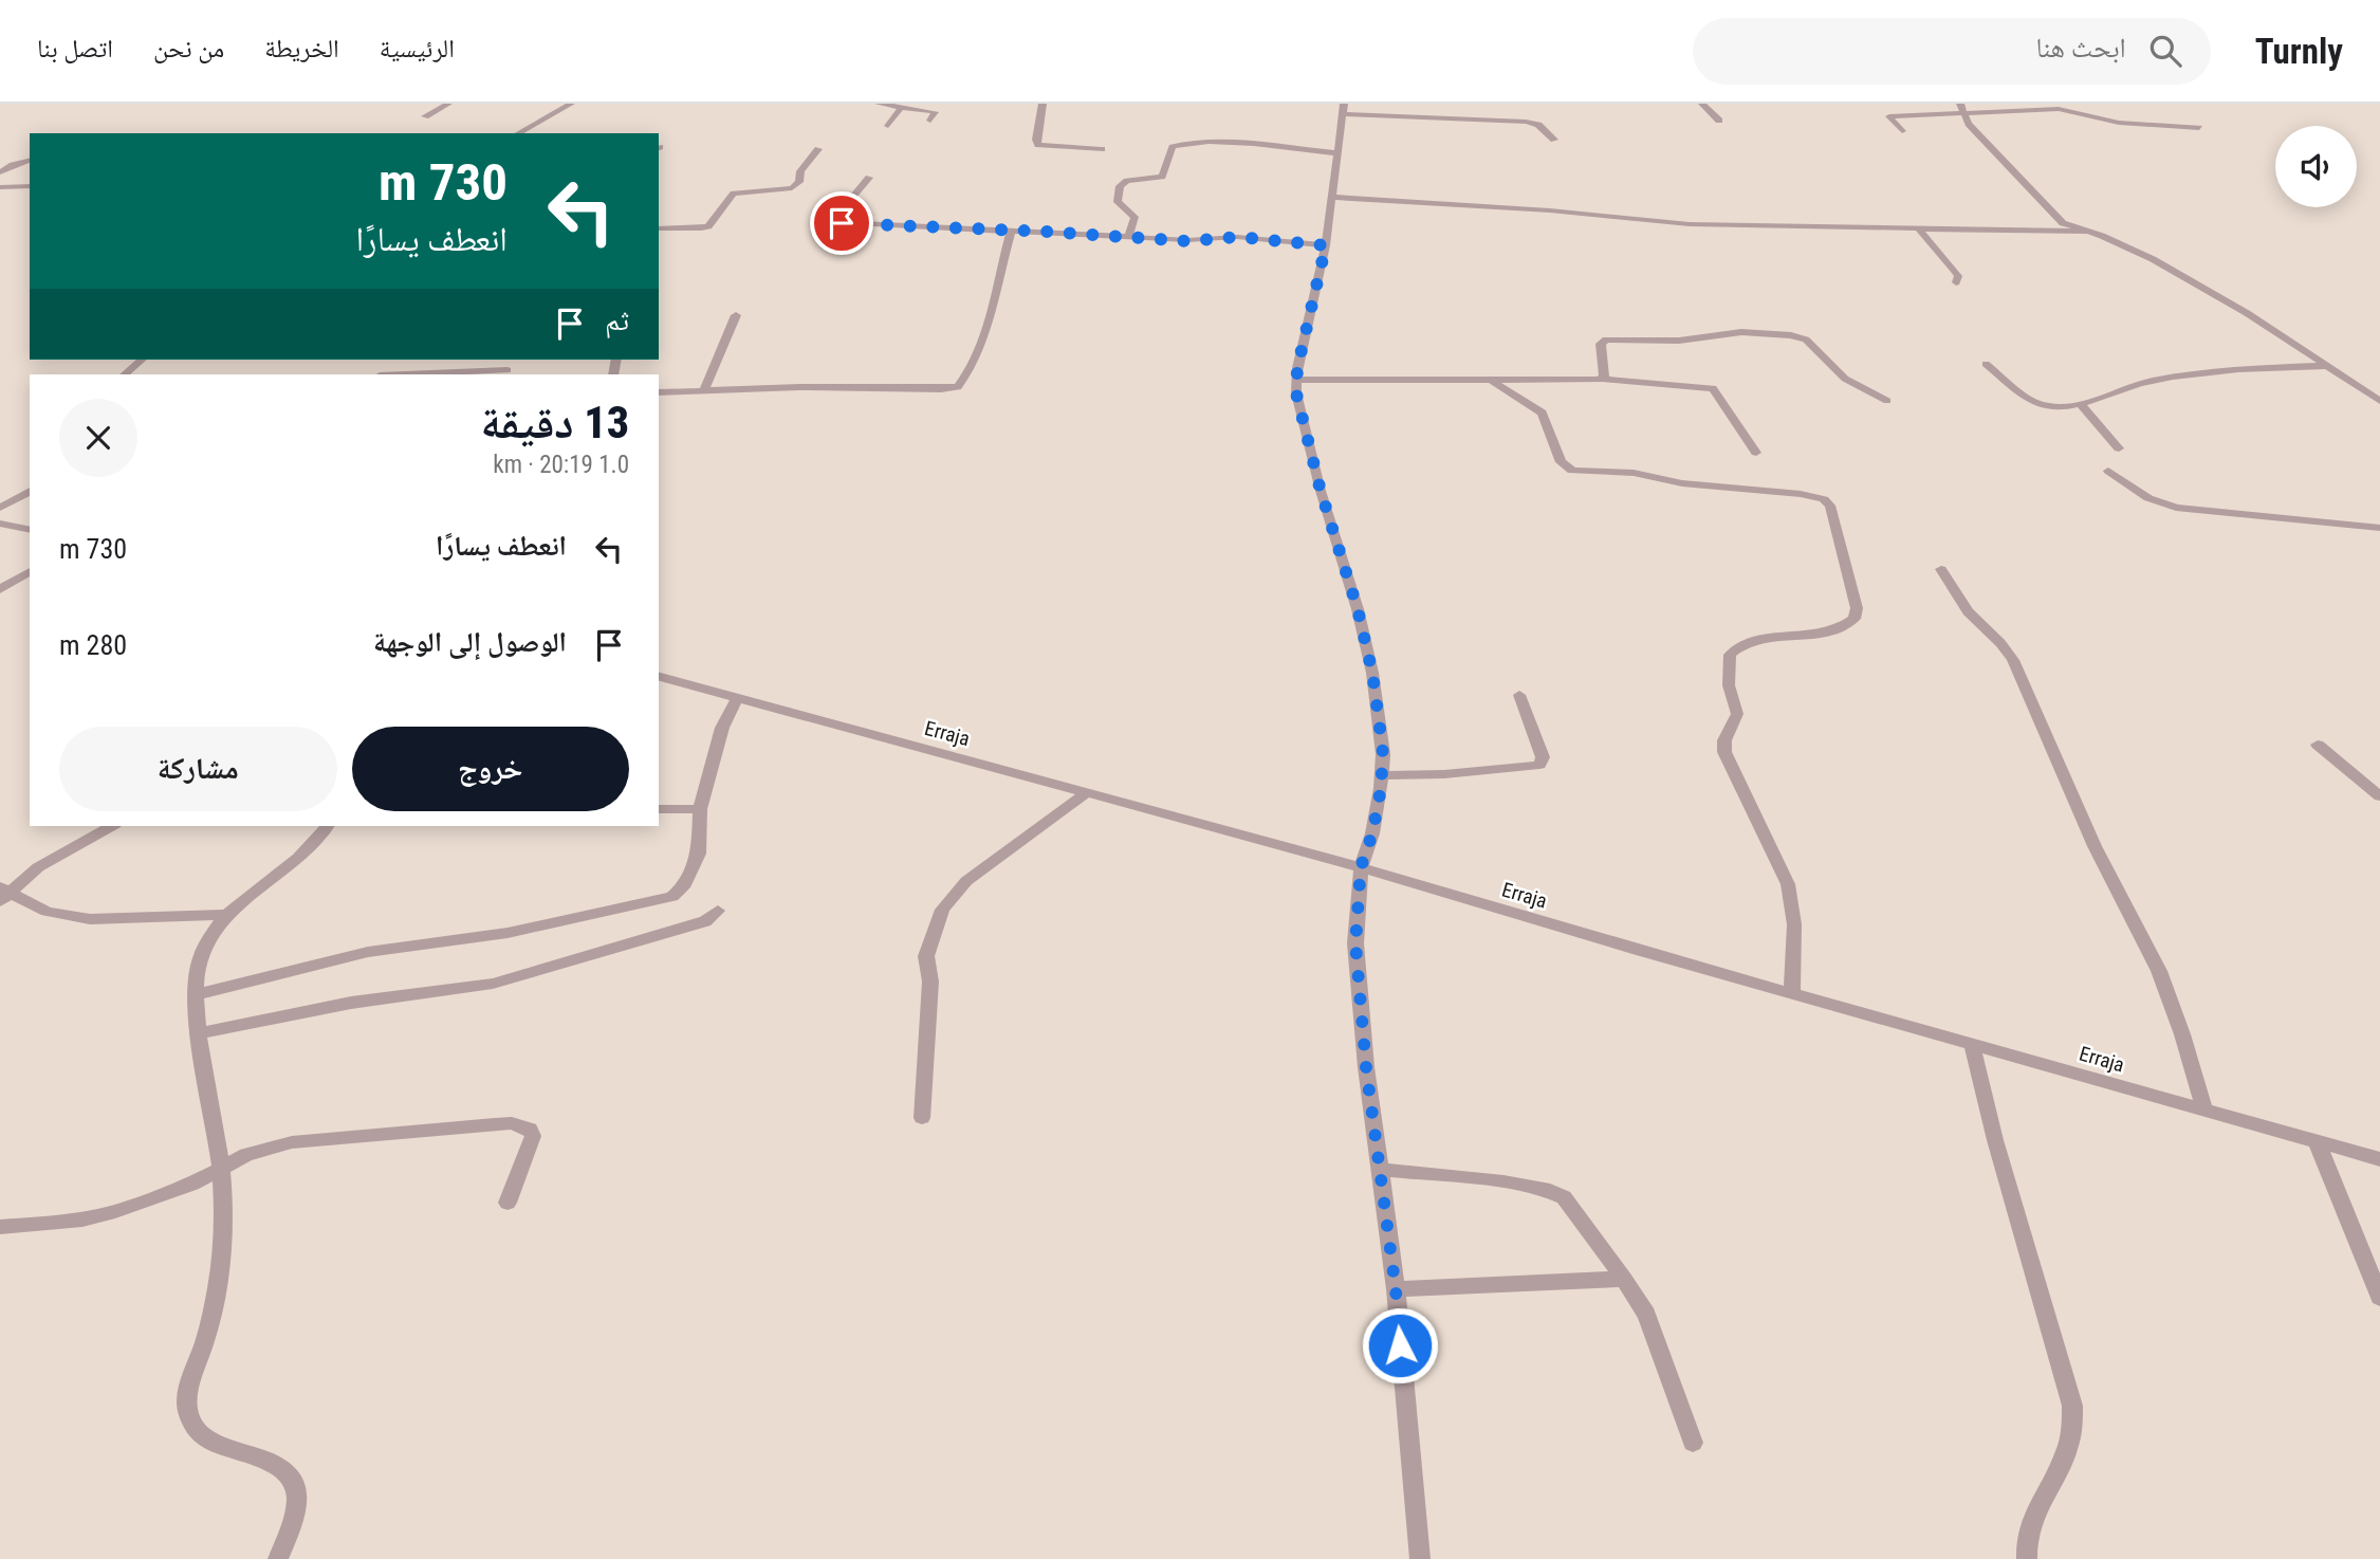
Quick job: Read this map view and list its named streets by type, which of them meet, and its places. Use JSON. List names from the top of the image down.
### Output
{
  "streets": {
    "street": ["Erraja"]
  },
  "page": {
    "header": "Turnly",
    "search": "ابحث هنا",
    "nav": [
      "الرئيسية",
      "الخريطة",
      "من نحن",
      "اتصل بنا"
    ],
    "turn": ["730 m", "انعطف يسارًا"],
    "then": "ثم",
    "heading": ["13 دقيقة", "1.0 km · 20:19"],
    "list": [
      {
        "name": "انعطف يسارًا",
        "value": "730 m"
      },
      {
        "name": "الوصول إلى الوجهة",
        "value": "280 m"
      }
    ],
    "buttons": ["خروج", "مشاركة"]
  }
}
